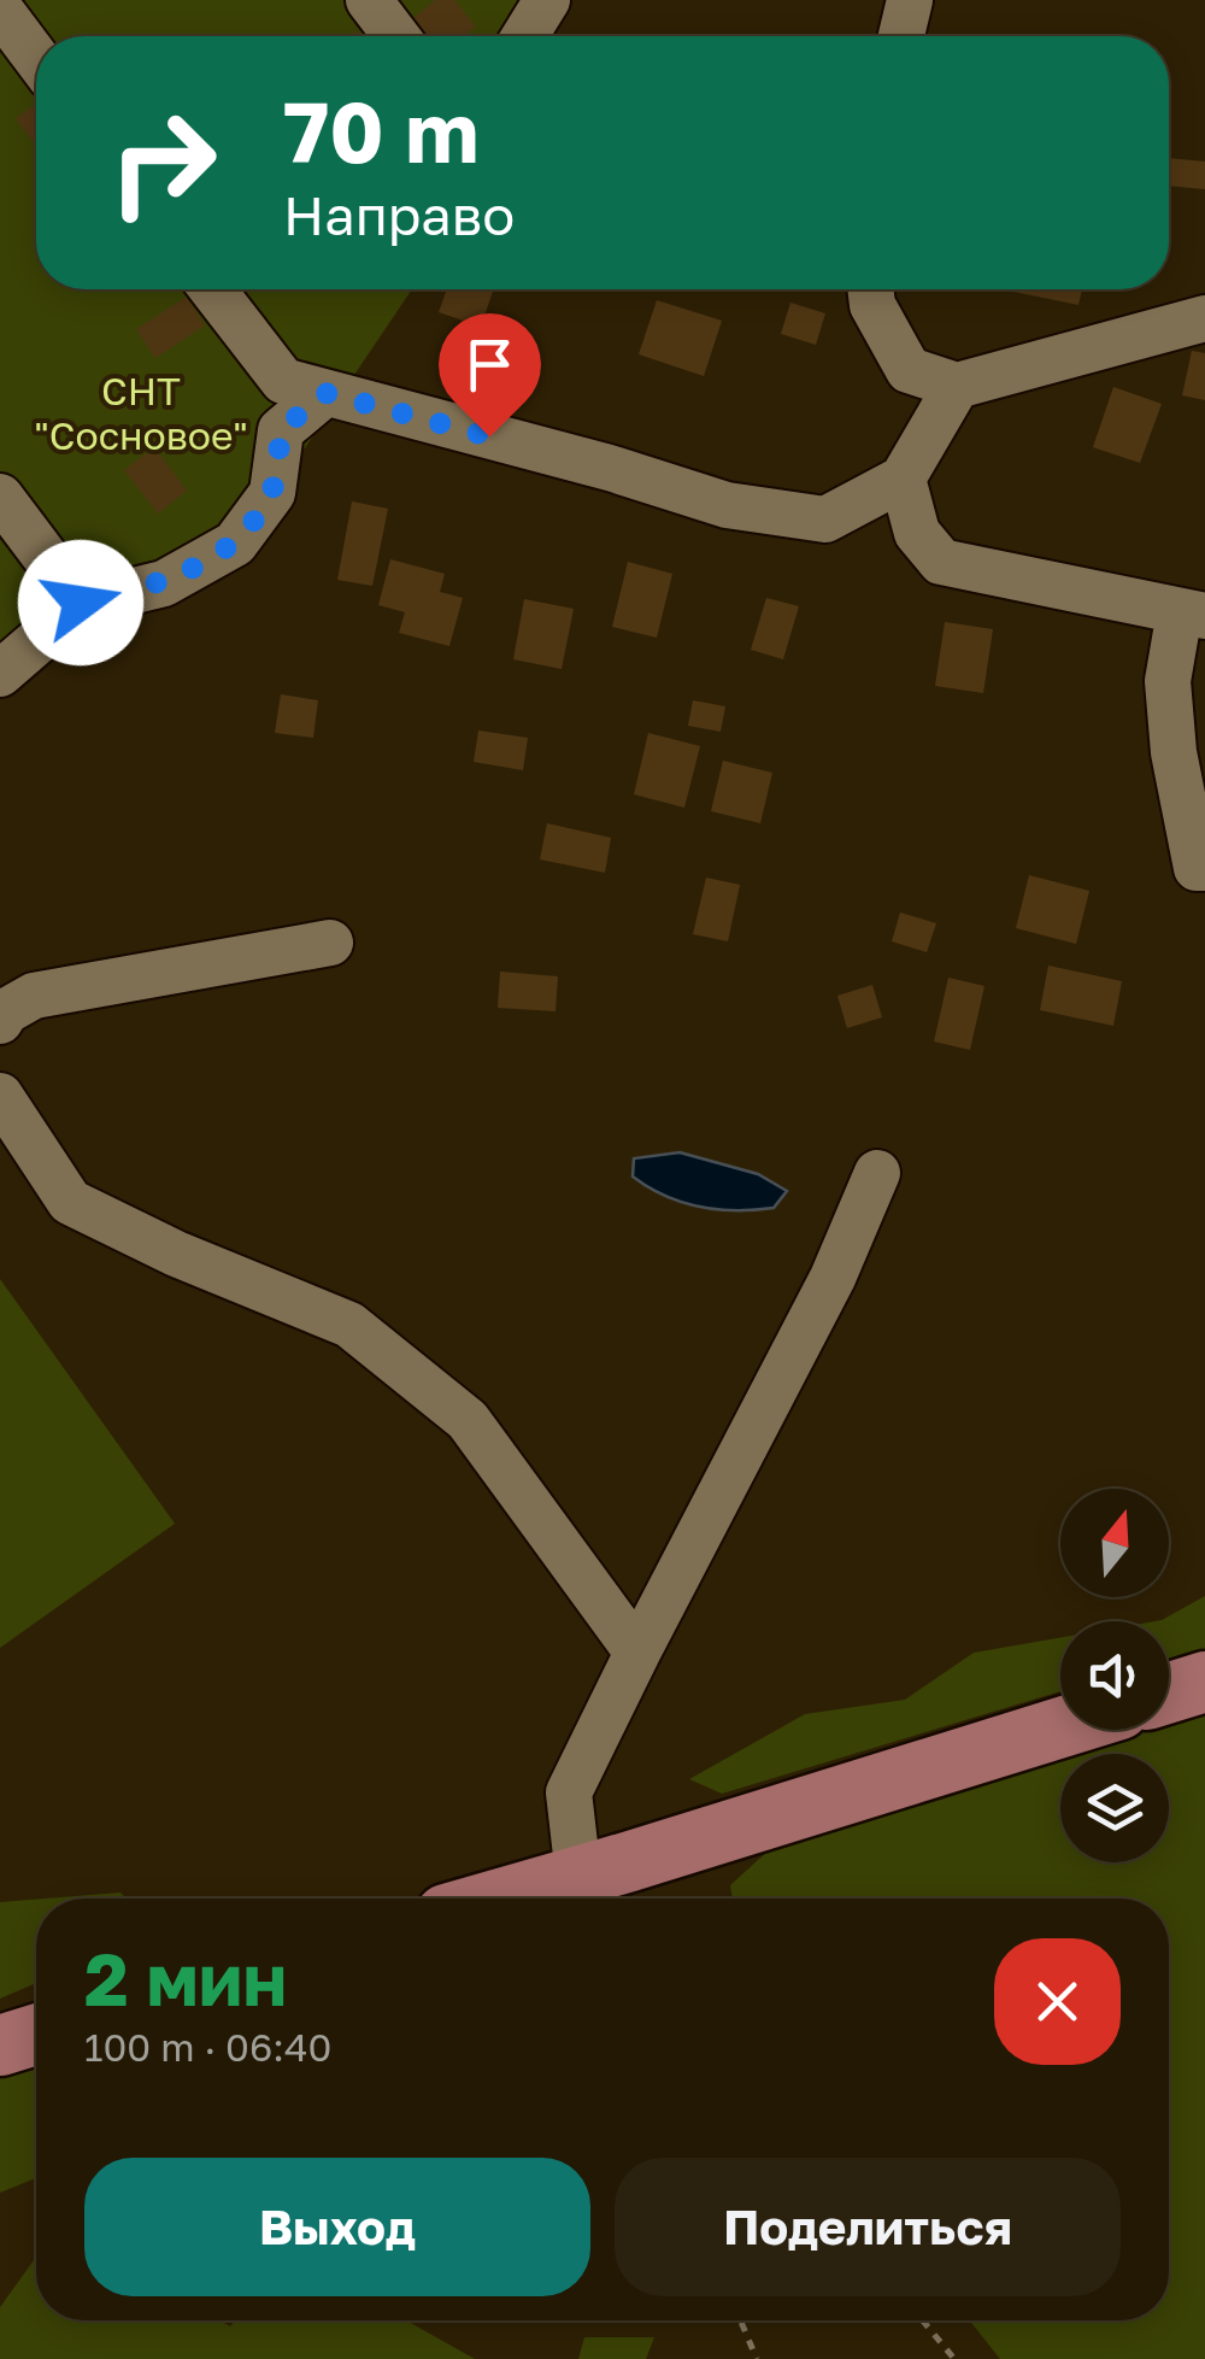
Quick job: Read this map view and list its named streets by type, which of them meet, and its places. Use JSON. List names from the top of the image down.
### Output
{
  "parks": ["СНТ \"Сосновое\""],
  "north": "top",
  "page": {
    "turn": ["70 m", "Направо"],
    "heading": ["2 мин", "100 m · 06:40"],
    "buttons": ["Выход", "Поделиться"]
  }
}
